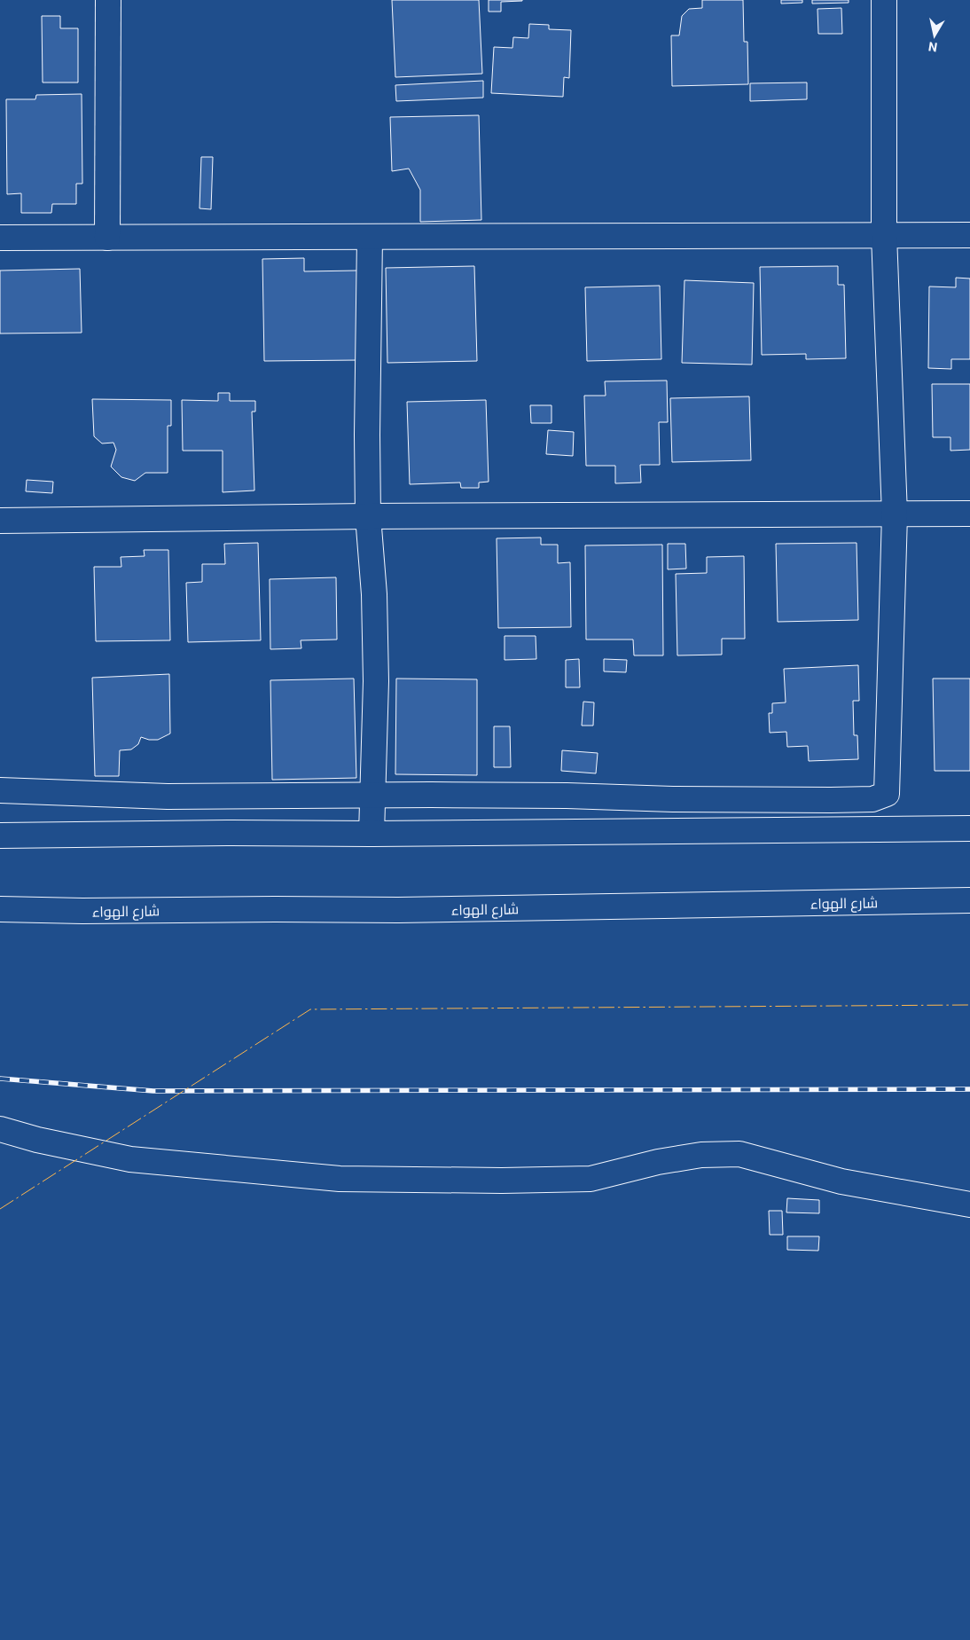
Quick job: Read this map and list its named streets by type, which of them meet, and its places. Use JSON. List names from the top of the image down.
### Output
{
  "streets": {
    "street": ["شارع الهواء"]
  },
  "north": "bottom"
}
